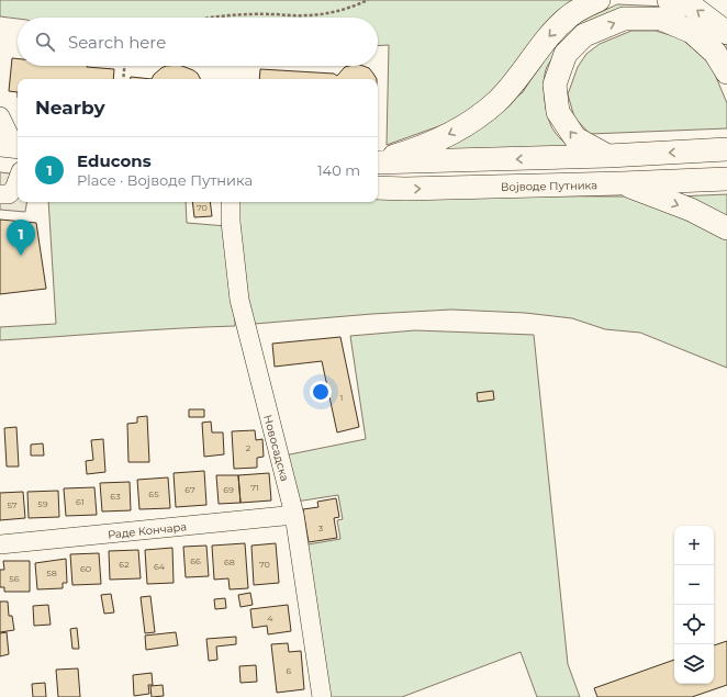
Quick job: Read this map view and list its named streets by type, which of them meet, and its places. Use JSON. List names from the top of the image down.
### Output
{
  "streets": {
    "main road": ["Војводе Путника"],
    "street": ["Новосадска", "Раде Кончара"]
  },
  "crossings": [
    ["Новосадска", "Раде Кончара"]
  ],
  "house_numbers": [
    "70",
    "1",
    "2",
    "71",
    "67",
    "69",
    "65",
    "63",
    "61",
    "59",
    "57",
    "3",
    "66",
    "68",
    "62",
    "70",
    "64",
    "60",
    "58",
    "56",
    "4",
    "6"
  ],
  "page": {
    "search": "Search here",
    "heading": "Nearby",
    "list": [
      {
        "mark": "1",
        "name": "Educons",
        "note": "Place · Војводе Путника",
        "value": "140 m"
      }
    ],
    "pins": "1",
    "map_buttons": ["+", "−"]
  }
}
